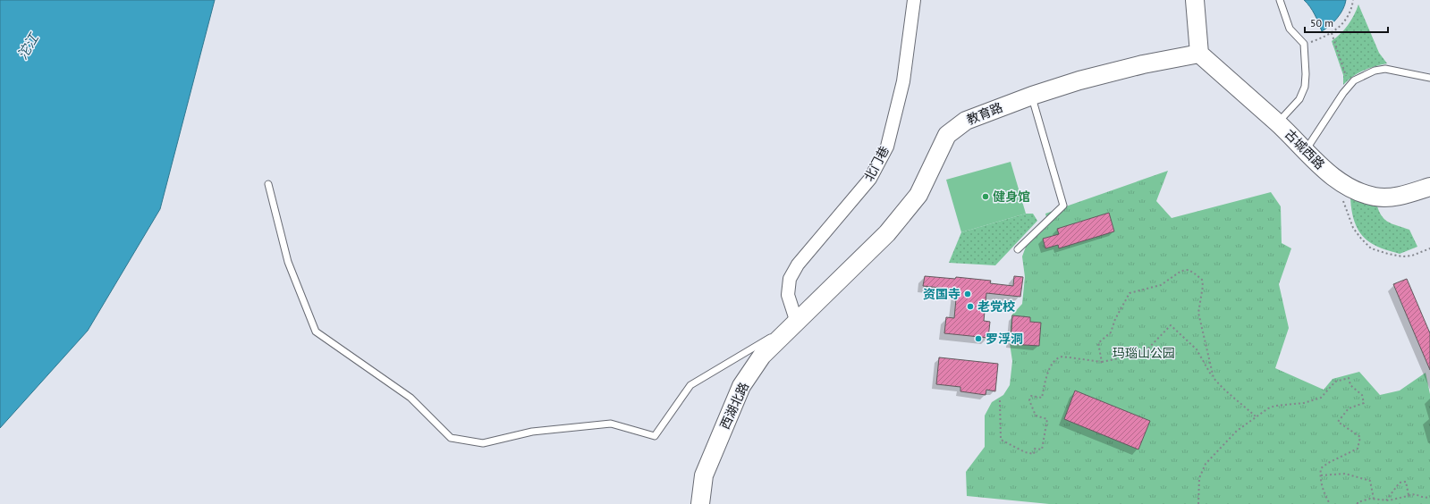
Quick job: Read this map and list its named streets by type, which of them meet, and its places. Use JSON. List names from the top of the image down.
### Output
{
  "streets": {
    "street": [
      "教育路",
      "古城西路",
      "北门巷",
      "西湖北路"
    ]
  },
  "crossings": [
    ["教育路", "古城西路"],
    ["教育路", "北门巷"],
    ["教育路", "西湖北路"],
    ["北门巷", "西湖北路"]
  ],
  "water": ["沱江"],
  "parks": ["玛瑙山公园"],
  "places": [
    "健身馆",
    "资国寺",
    "老党校",
    "罗浮洞"
  ],
  "scale_bar": "50 m"
}
